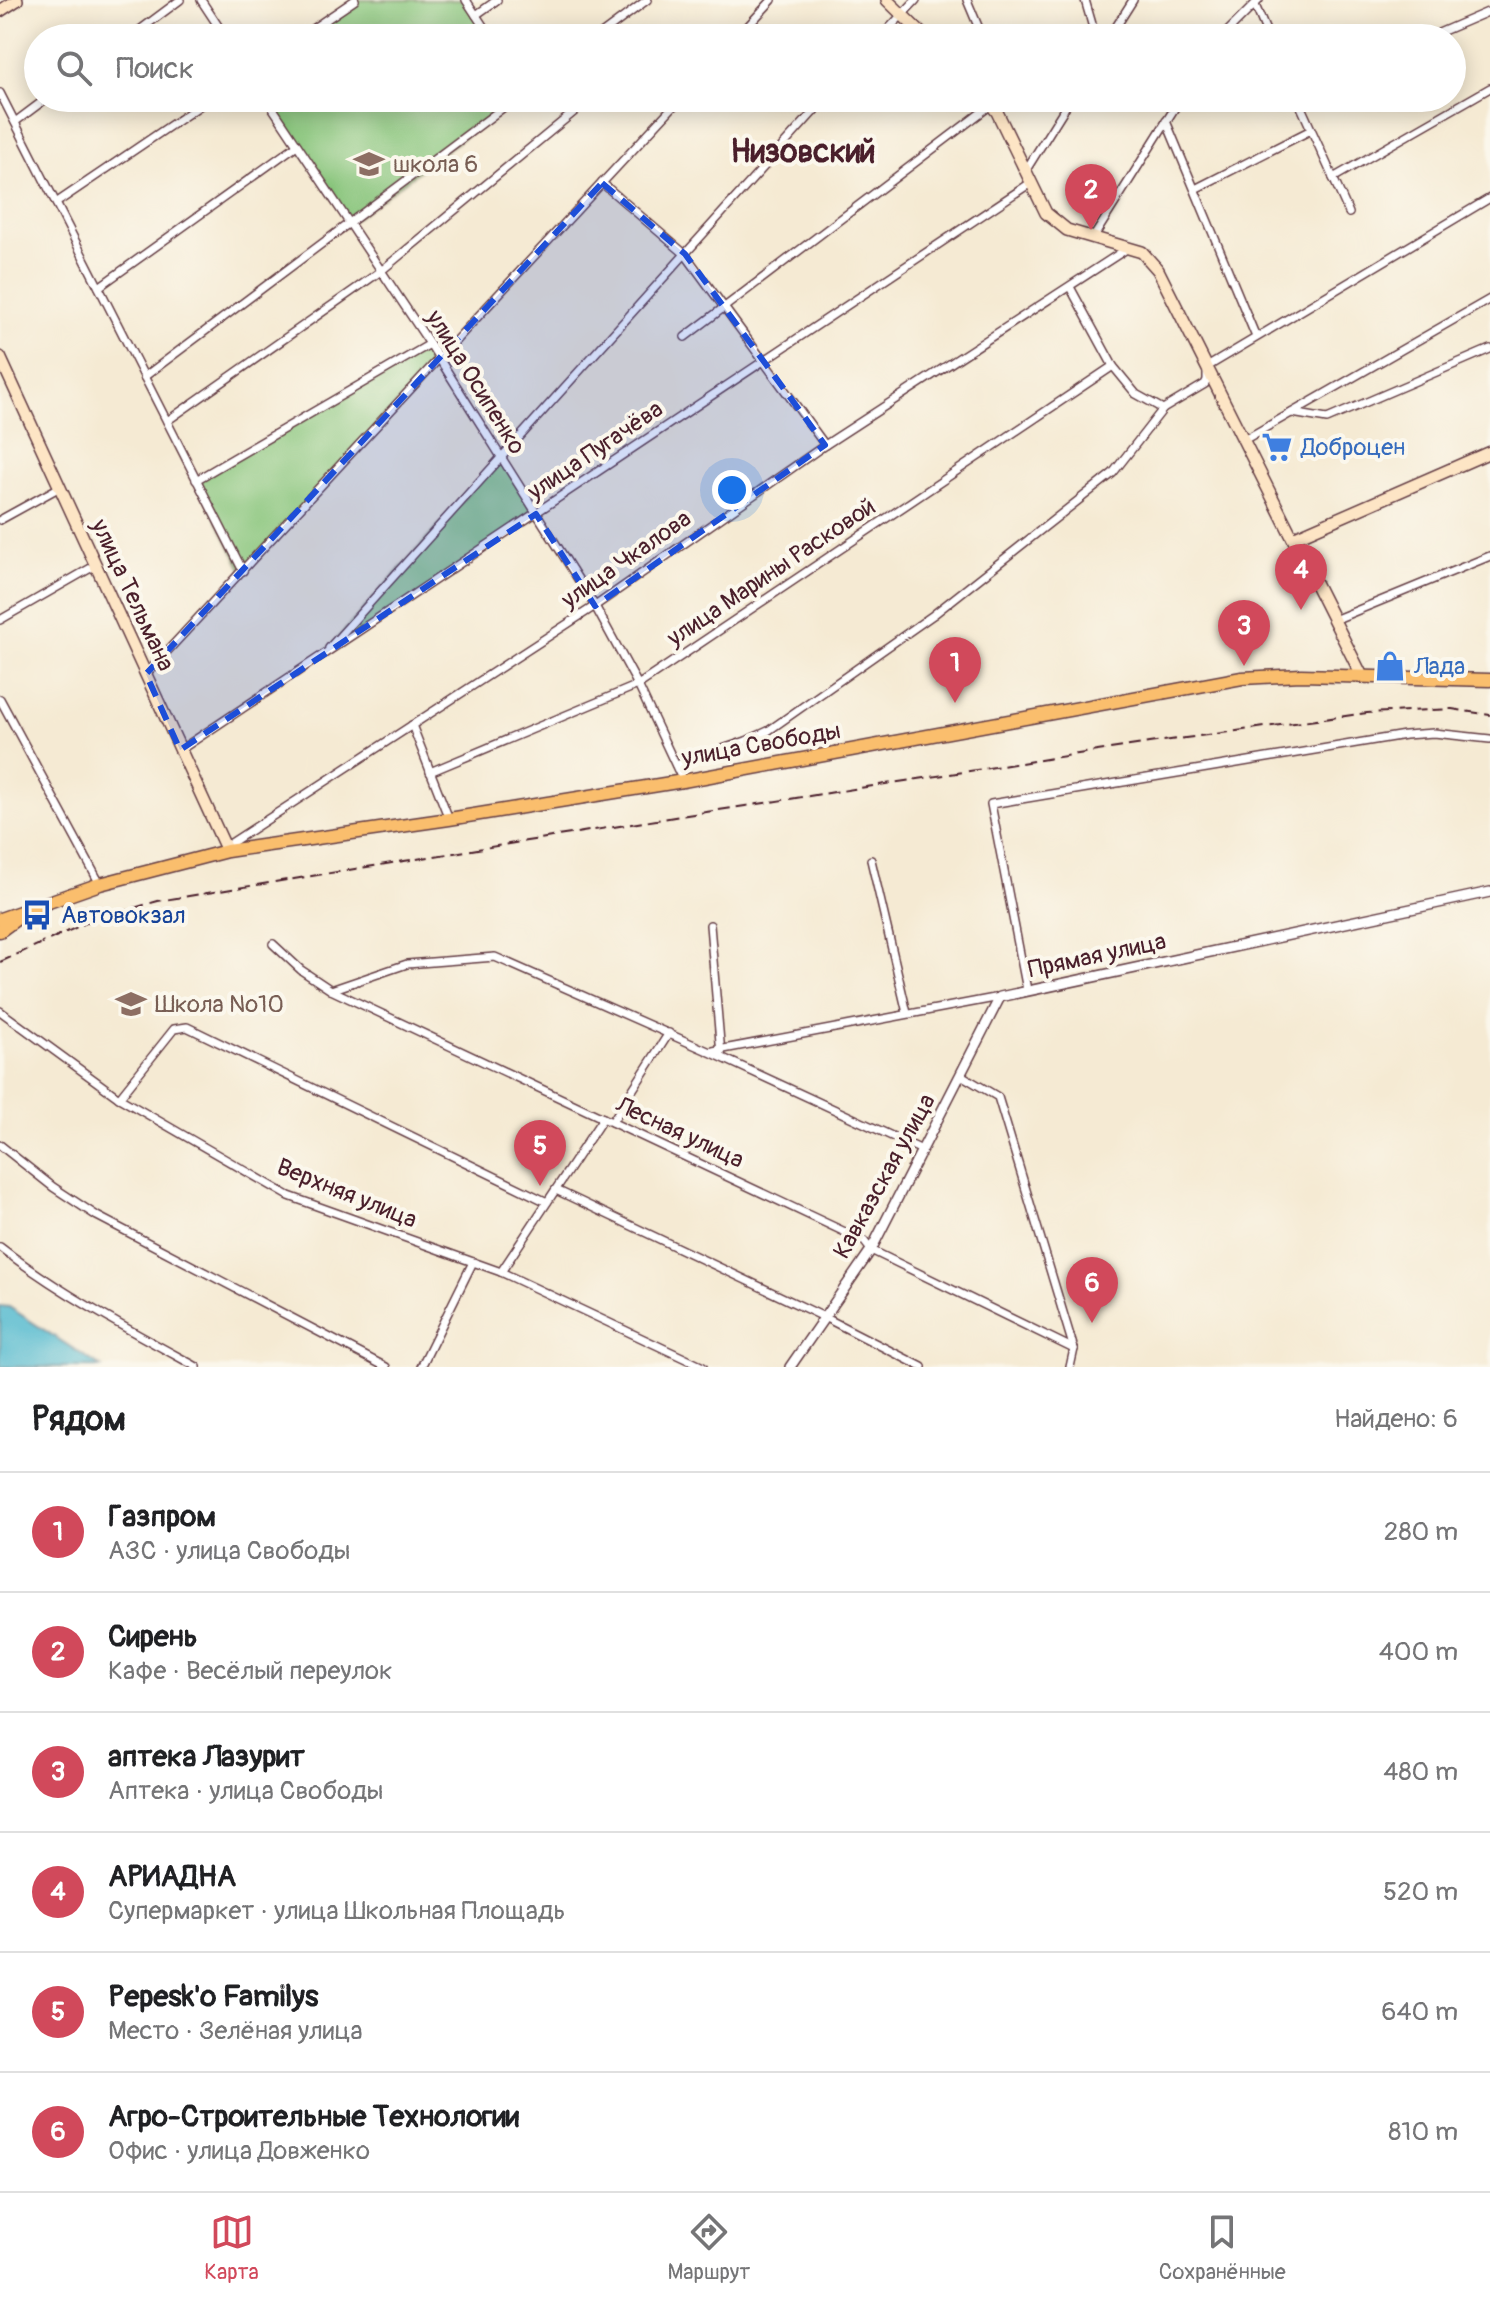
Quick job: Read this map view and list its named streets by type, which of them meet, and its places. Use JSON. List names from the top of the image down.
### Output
{
  "streets": {
    "main road": ["улица Тельмана", "улица Свободы"],
    "street": [
      "улица Осипенко",
      "улица Пугачёва",
      "улица Чкалова",
      "улица Марины Расковой",
      "Прямая улица",
      "Лесная улица",
      "Кавказская улица",
      "Верхняя улица"
    ]
  },
  "crossings": [
    ["улица Осипенко", "улица Пугачёва"],
    ["улица Осипенко", "улица Чкалова"],
    ["улица Осипенко", "улица Марины Расковой"],
    ["улица Осипенко", "улица Свободы"],
    ["улица Пугачёва", "улица Тельмана"],
    ["улица Чкалова", "улица Тельмана"],
    ["улица Чкалова", "улица Свободы"],
    ["улица Тельмана", "улица Свободы"],
    ["Прямая улица", "Кавказская улица"],
    ["Лесная улица", "Кавказская улица"]
  ],
  "districts": ["Низовский"],
  "places": {
    "school or university": ["школа 6", "Школа №10"],
    "supermarket": ["Доброцен"],
    "shop": ["Лада"],
    "bus stop": ["Автовокзал"]
  },
  "page": {
    "search": "Поиск",
    "pins": [
      "2",
      "4",
      "3",
      "1",
      "5",
      "6"
    ],
    "heading": ["Рядом", "Найдено: 6"],
    "list": [
      {
        "mark": "1",
        "name": "Газпром",
        "note": "АЗС · улица Свободы",
        "value": "280 m"
      },
      {
        "mark": "2",
        "name": "Сирень",
        "note": "Кафе · Весёлый переулок",
        "value": "400 m"
      },
      {
        "mark": "3",
        "name": "аптека Лазурит",
        "note": "Аптека · улица Свободы",
        "value": "480 m"
      },
      {
        "mark": "4",
        "name": "АРИАДНА",
        "note": "Супермаркет · улица Школьная Площадь",
        "value": "520 m"
      },
      {
        "mark": "5",
        "name": "Pepesk'o Familys",
        "note": "Место · Зелёная улица",
        "value": "640 m"
      },
      {
        "mark": "6",
        "name": "Агро-Строительные Технологии",
        "note": "Офис · улица Довженко",
        "value": "810 m"
      }
    ],
    "nav": ["Карта", "Маршрут", "Сохранённые"]
  }
}
